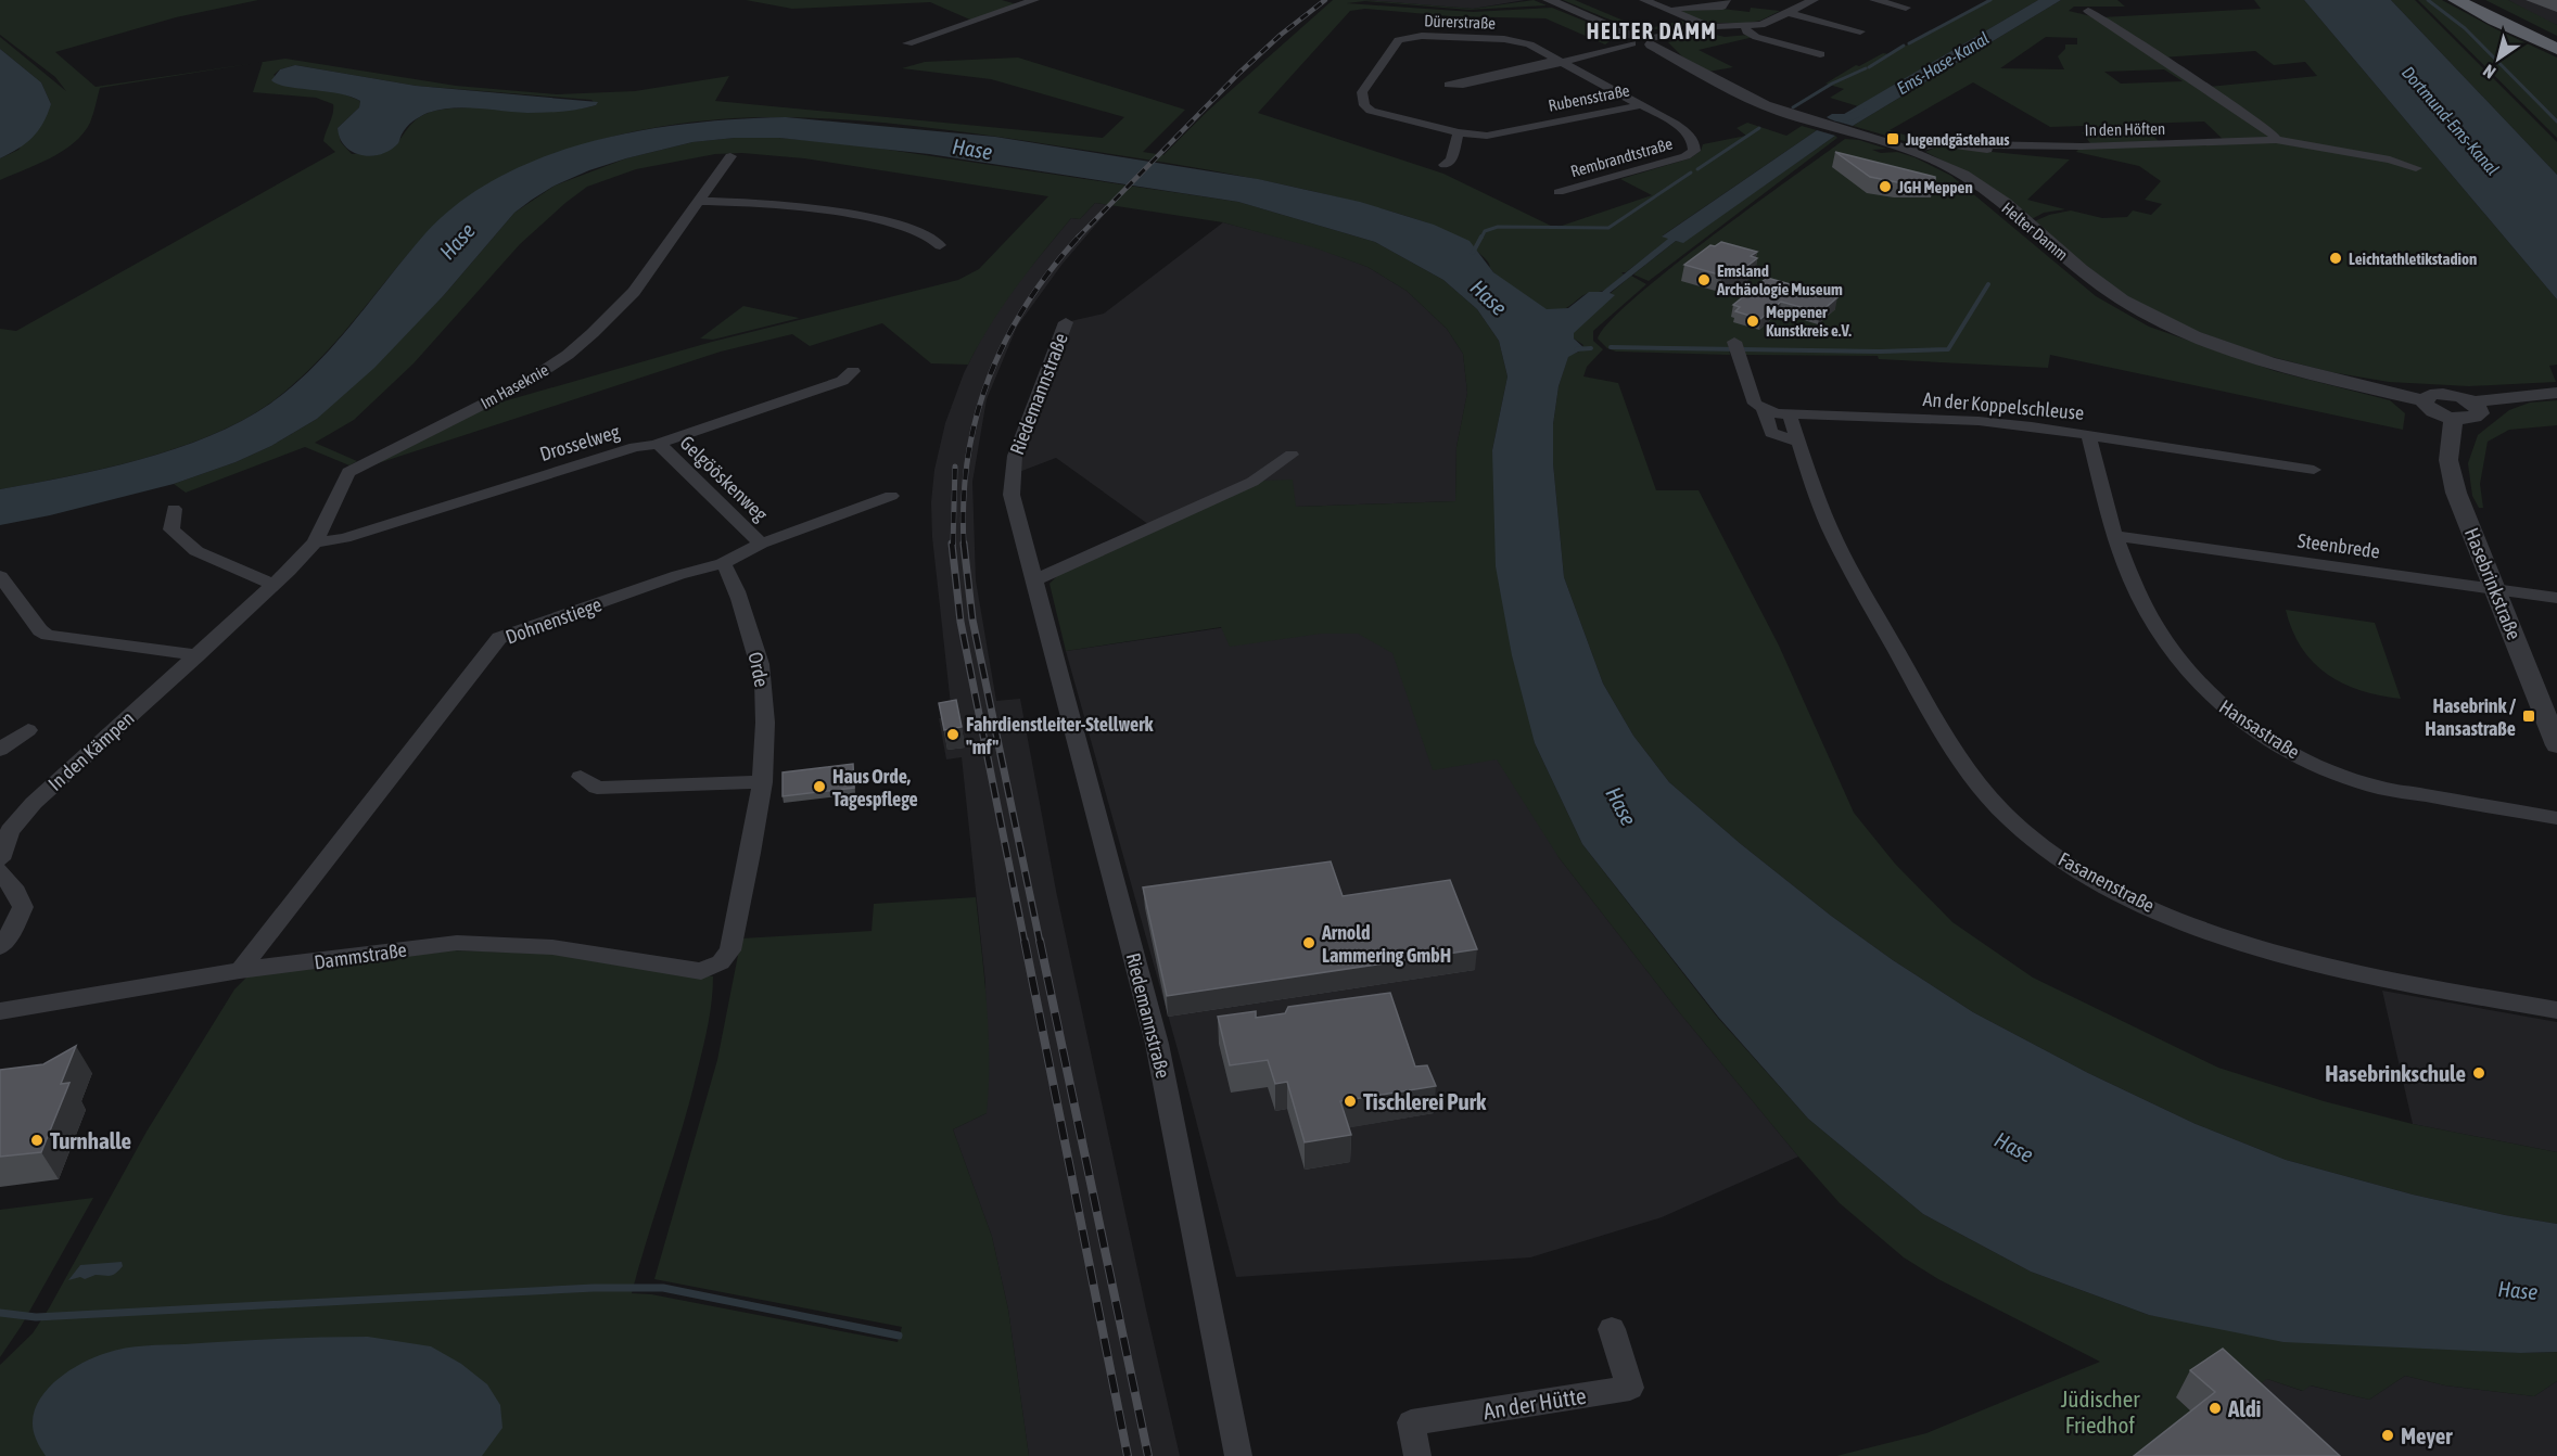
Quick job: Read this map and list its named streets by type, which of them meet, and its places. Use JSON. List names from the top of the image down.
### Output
{
  "streets": {
    "street": [
      "Dürerstraße",
      "Rubensstraße",
      "In den Höften",
      "Rembrandtstraße",
      "Helter Damm",
      "Im Haseknie",
      "Riedemannstraße",
      "An der Koppelschleuse",
      "Drosselweg",
      "Gelgööskenweg",
      "Steenbrede",
      "Hasebrinkstraße",
      "Dohnenstiege",
      "Orde",
      "Hansastraße",
      "In den Kämpen",
      "Fasanenstraße",
      "Dammstraße",
      "An der Hütte"
    ]
  },
  "crossings": [
    ["Dürerstraße", "Rubensstraße"],
    ["Rubensstraße", "Rembrandtstraße"],
    ["In den Höften", "Helter Damm"],
    ["Im Haseknie", "Drosselweg"],
    ["Im Haseknie", "In den Kämpen"],
    ["An der Koppelschleuse", "Hansastraße"],
    ["An der Koppelschleuse", "Fasanenstraße"],
    ["Drosselweg", "Gelgööskenweg"],
    ["Drosselweg", "In den Kämpen"],
    ["Gelgööskenweg", "Dohnenstiege"],
    ["Steenbrede", "Hasebrinkstraße"],
    ["Steenbrede", "Hansastraße"],
    ["Dohnenstiege", "Orde"],
    ["Dohnenstiege", "Dammstraße"],
    ["Orde", "Dammstraße"]
  ],
  "districts": ["HELTER DAMM"],
  "water": ["Ems-Hase-Kanal", "Dortmund-Ems-Kanal", "Hase"],
  "parks": ["Jüdischer Friedhof"],
  "places": {
    "transit": ["Jugendgästehaus", "Hasebrink / Hansastraße"],
    "other": [
      "JGH Meppen",
      "Leichtathletikstadion",
      "Emsland Archäologie Museum",
      "Meppener Kunstkreis e.V.",
      "Fahrdienstleiter-Stellwerk \"mf\"",
      "Haus Orde, Tagespflege",
      "Arnold Lammering GmbH",
      "Hasebrinkschule",
      "Tischlerei Purk",
      "Turnhalle",
      "Aldi",
      "Meyer"
    ]
  },
  "north": "bottom left"
}
